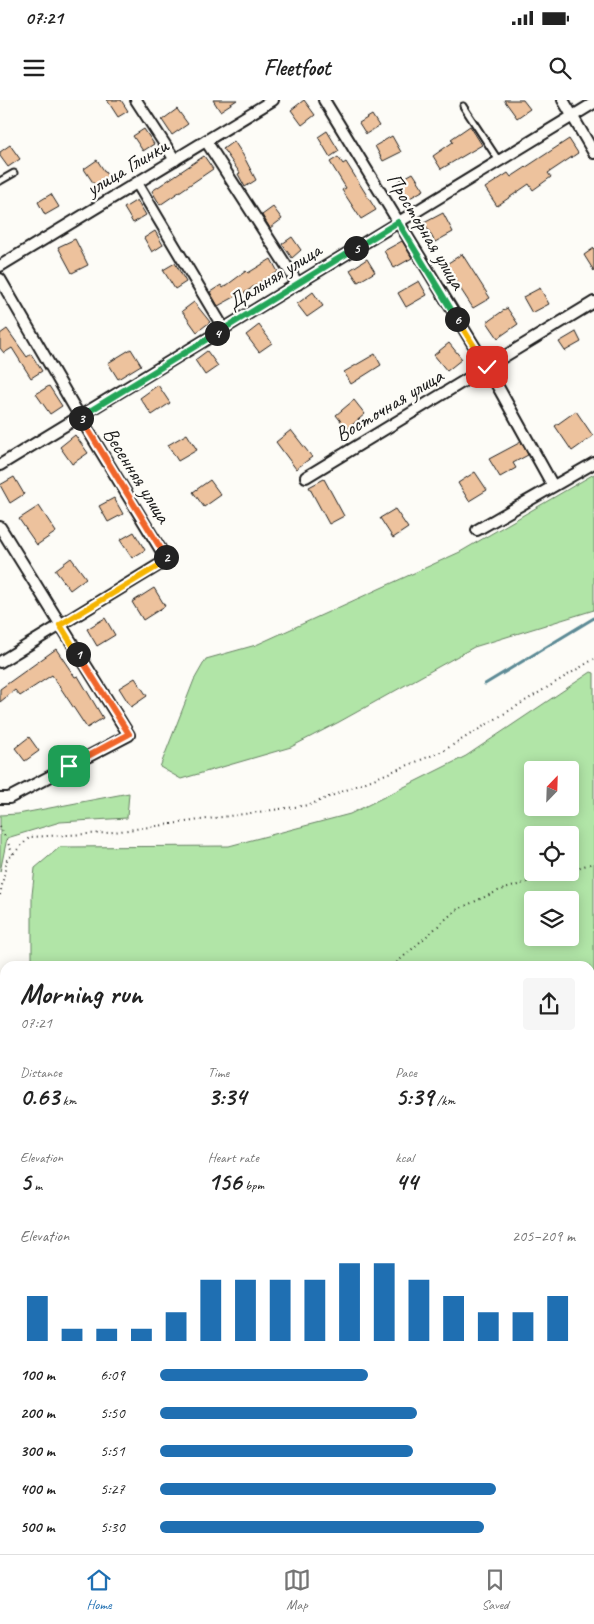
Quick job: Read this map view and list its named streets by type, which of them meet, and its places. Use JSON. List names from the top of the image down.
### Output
{
  "streets": {
    "street": [
      "улица Глинки",
      "Просторная улица",
      "Дальняя улица",
      "Восточная улица",
      "Весенняя улица"
    ]
  },
  "crossings": [
    ["Просторная улица", "Дальняя улица"],
    ["Просторная улица", "Восточная улица"],
    ["Дальняя улица", "Весенняя улица"]
  ],
  "north": "top right",
  "page": {
    "status": "07:21",
    "header": "Fleetfoot",
    "pins": [
      "5",
      "6",
      "4",
      "3",
      "2",
      "1"
    ],
    "heading": ["Morning run", "07:21"],
    "stats": [
      ["Distance", "0.63 km"],
      ["Time", "3:34"],
      ["Pace", "5:39 /km"],
      ["Elevation", "5 m"],
      ["Heart rate", "156 bpm"],
      ["kcal", "44"]
    ],
    "chart": ["Elevation", "205–209 m"],
    "list": [
      {
        "name": "100 m",
        "note": "6:09"
      },
      {
        "name": "200 m",
        "note": "5:50"
      },
      {
        "name": "300 m",
        "note": "5:51"
      },
      {
        "name": "400 m",
        "note": "5:27"
      },
      {
        "name": "500 m",
        "note": "5:30"
      }
    ],
    "tabs": ["Home", "Map", "Saved"]
  }
}
